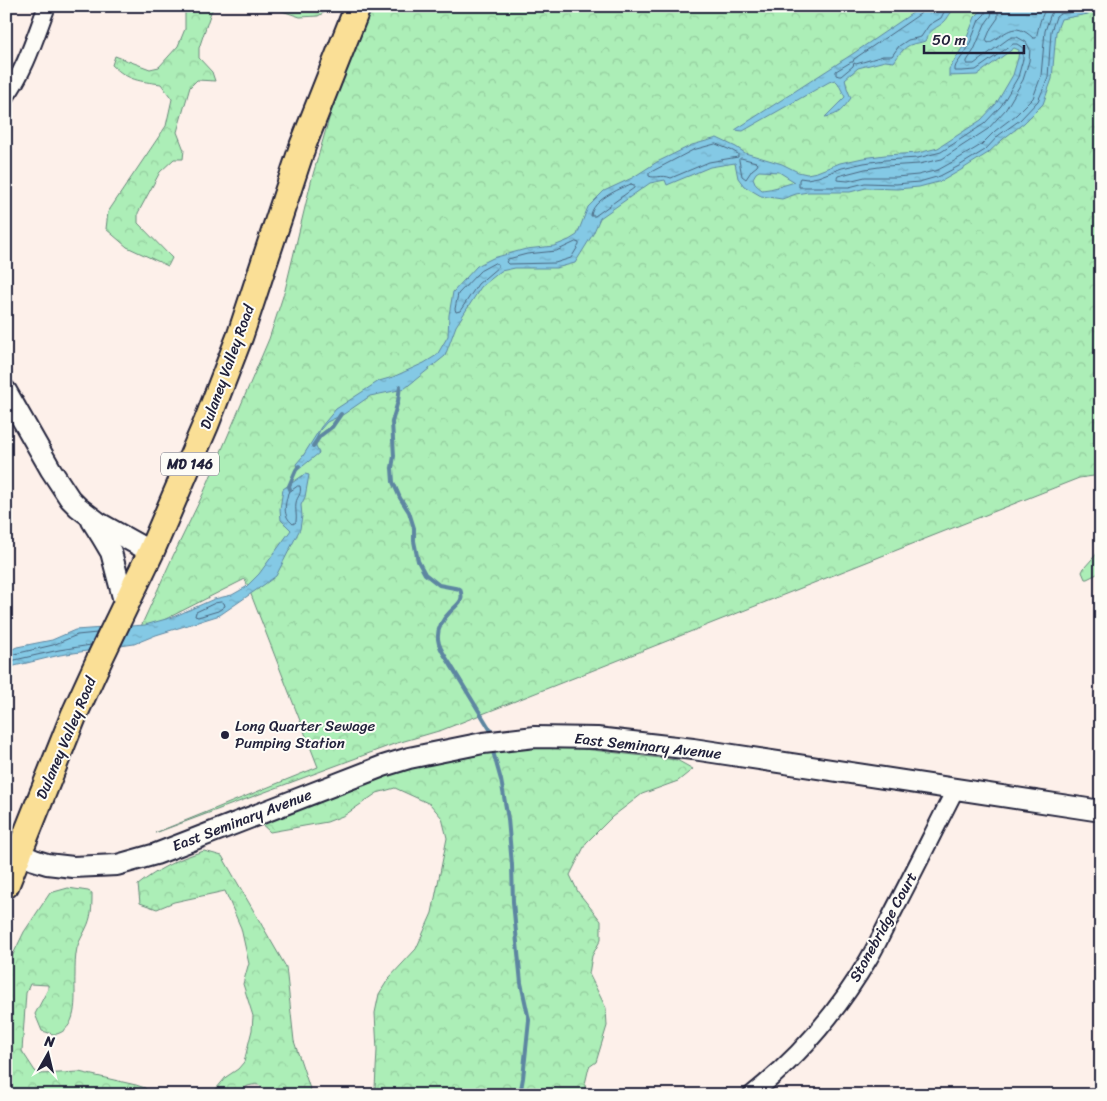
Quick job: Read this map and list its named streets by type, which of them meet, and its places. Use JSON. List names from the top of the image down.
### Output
{
  "streets": {
    "main road": ["Dulaney Valley Road", "MD 146"],
    "street": ["East Seminary Avenue", "Stonebridge Court"]
  },
  "crossings": [
    ["Dulaney Valley Road", "East Seminary Avenue"],
    ["East Seminary Avenue", "Stonebridge Court"]
  ],
  "places": ["Long Quarter Sewage Pumping Station"],
  "scale_bar": "50 m",
  "north": "top"
}
